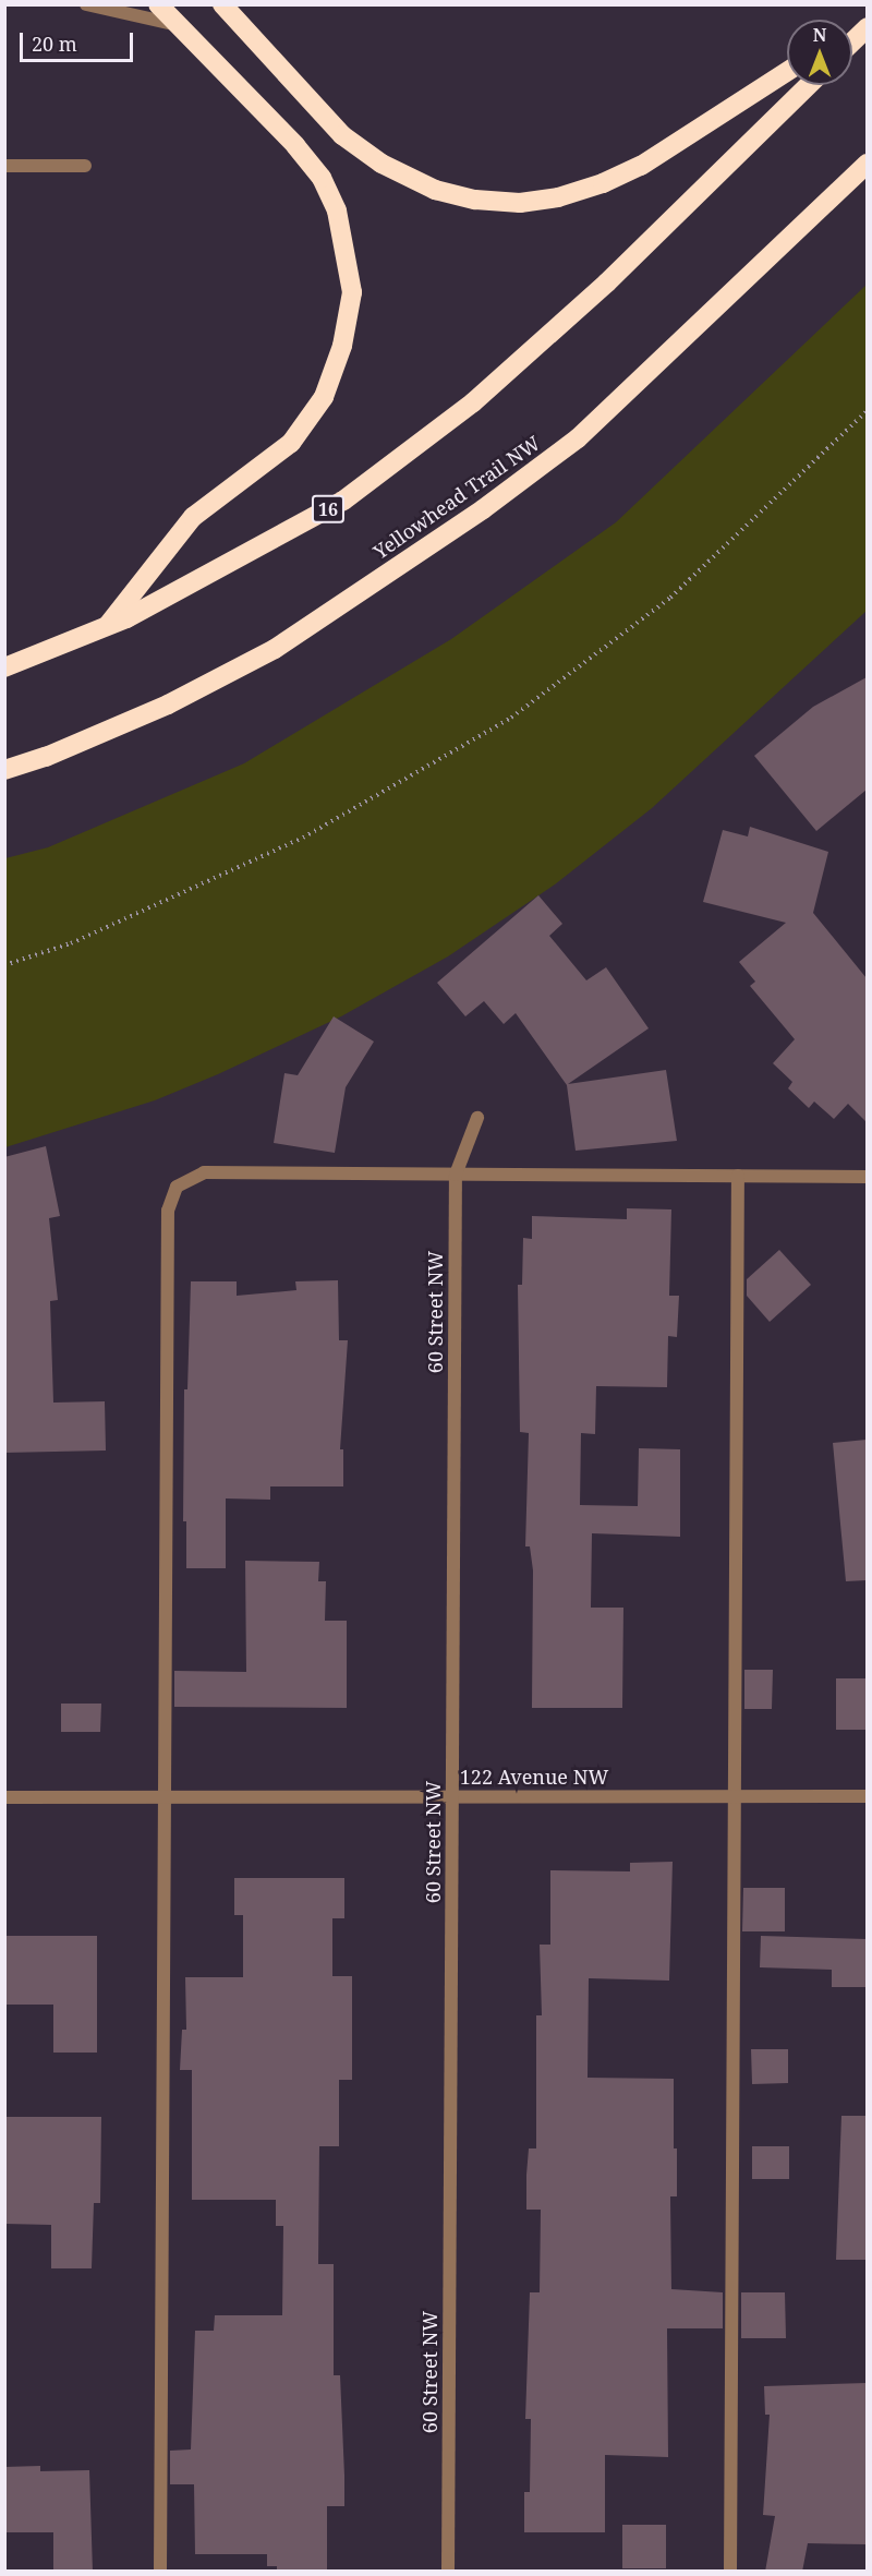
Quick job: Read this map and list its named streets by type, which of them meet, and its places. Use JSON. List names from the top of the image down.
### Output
{
  "streets": {
    "highway": ["Yellowhead Trail NW", "16"],
    "street": ["60 Street NW", "122 Avenue NW"]
  },
  "crossings": [
    ["60 Street NW", "122 Avenue NW"]
  ],
  "scale_bar": "20 m",
  "north": "top"
}
